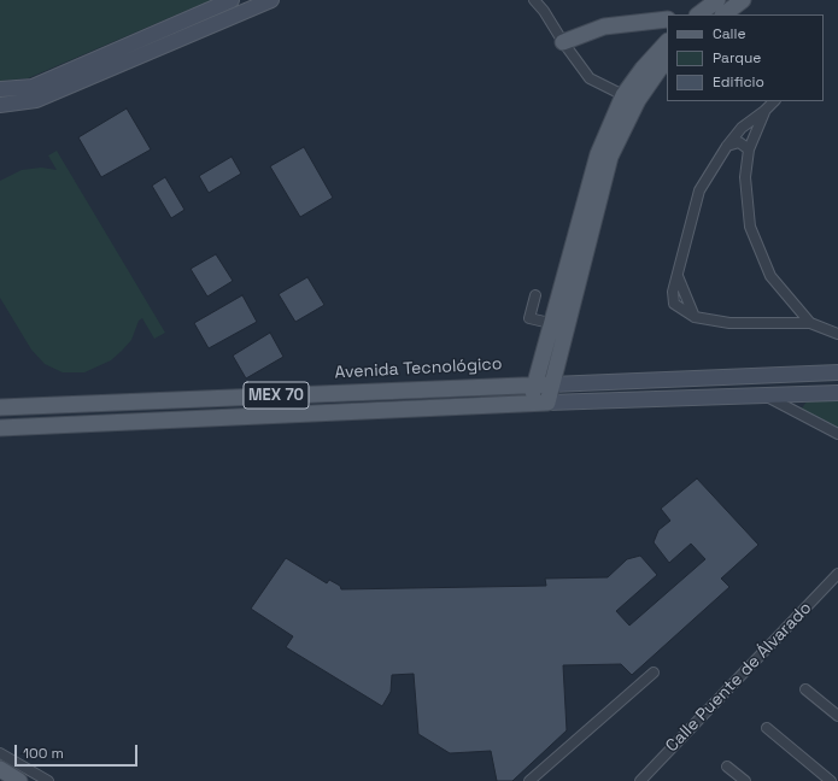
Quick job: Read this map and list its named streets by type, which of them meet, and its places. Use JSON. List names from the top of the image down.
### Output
{
  "streets": {
    "main road": ["Avenida Tecnológico", "MEX 70"],
    "street": ["Calle Puente de Álvarado"]
  },
  "legend": ["Calle", "Parque", "Edificio"],
  "scale_bar": "100 m"
}
